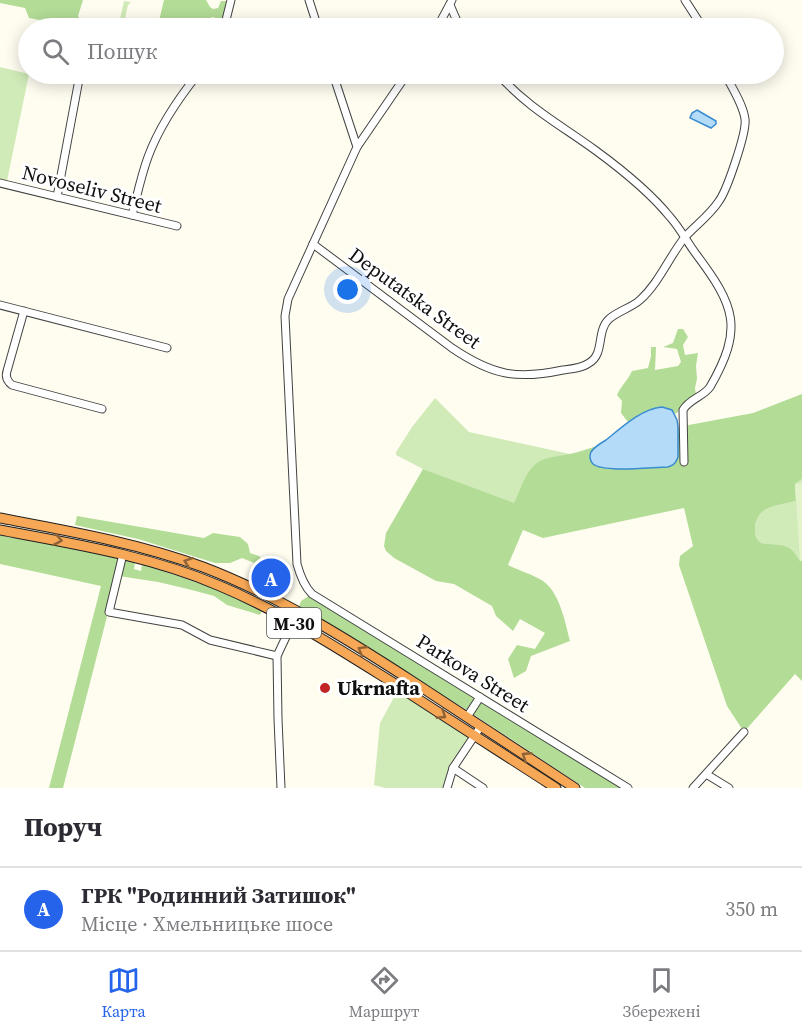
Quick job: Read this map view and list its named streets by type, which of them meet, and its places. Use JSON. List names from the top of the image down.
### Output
{
  "streets": {
    "highway": ["М-30"],
    "street": ["Novoseliv Street", "Deputatska Street", "Parkova Street"]
  },
  "crossings": [
    ["Deputatska Street", "Parkova Street"]
  ],
  "places": ["Ukrnafta"],
  "page": {
    "search": "Пошук",
    "pins": "A",
    "heading": "Поруч",
    "list": [
      {
        "mark": "A",
        "name": "ГРК \"Родинний Затишок\"",
        "note": "Місце · Хмельницьке шосе",
        "value": "350 m"
      }
    ],
    "nav": ["Карта", "Маршрут", "Збережені"]
  }
}
